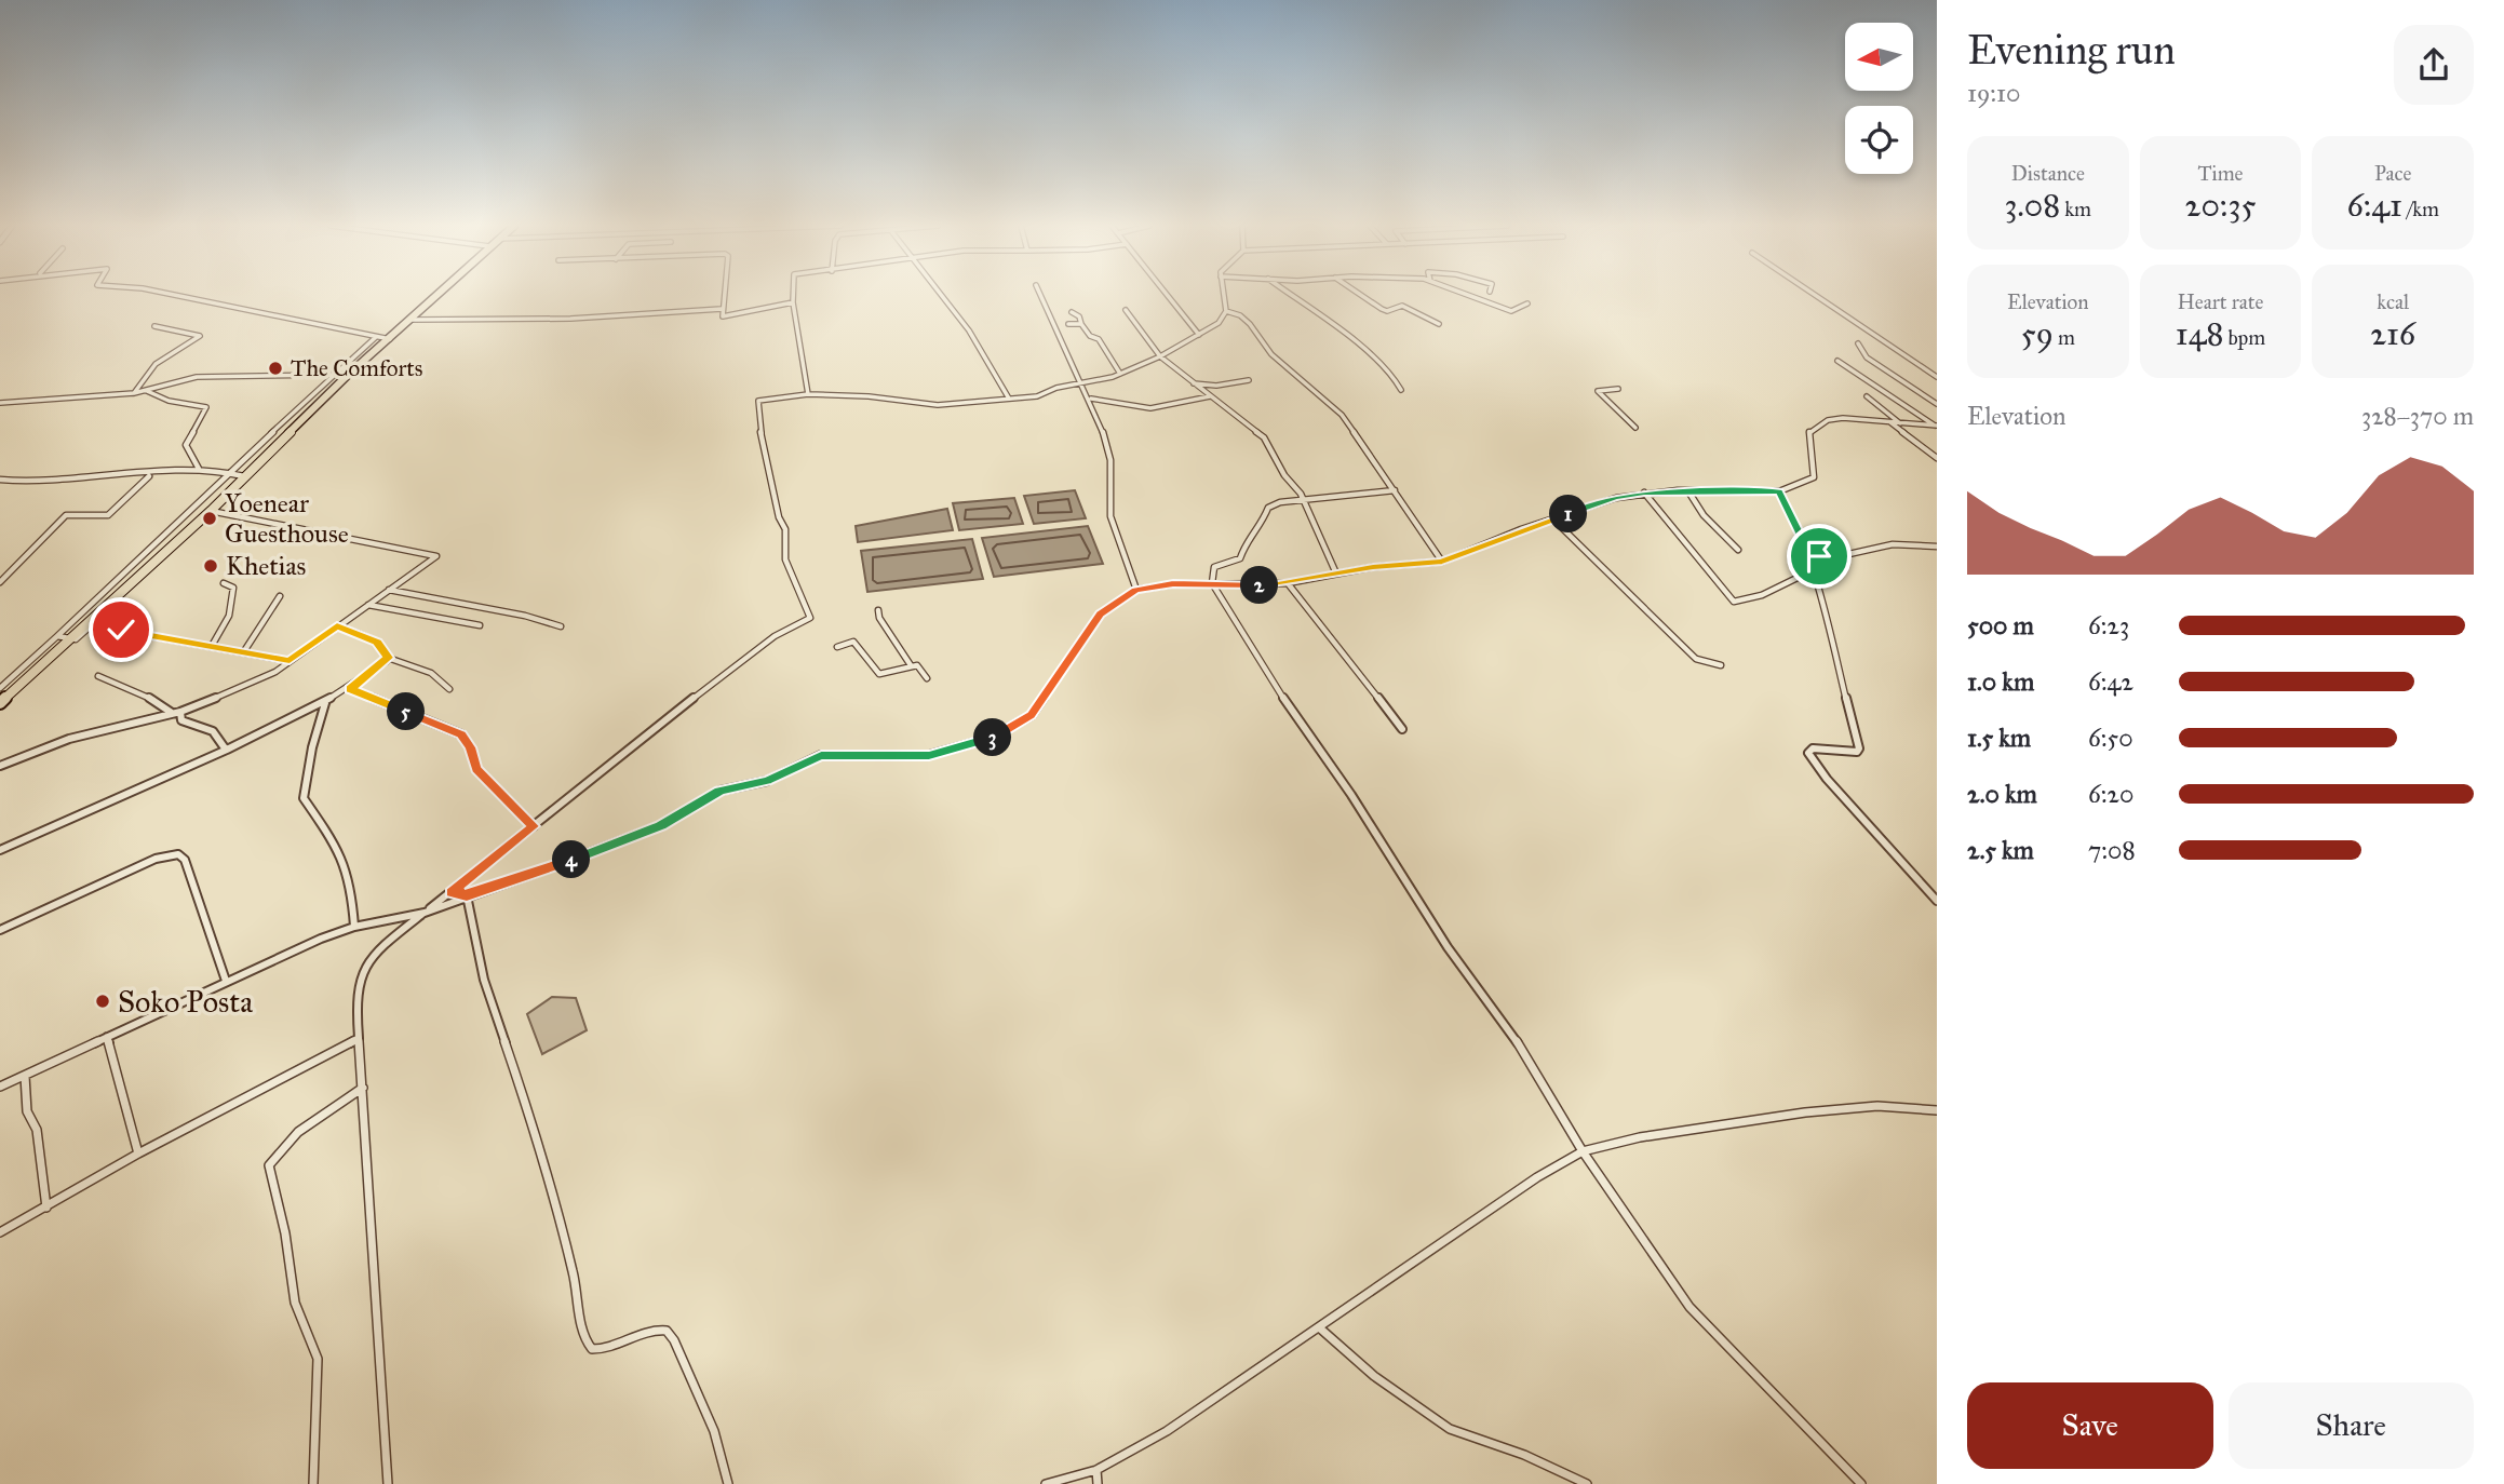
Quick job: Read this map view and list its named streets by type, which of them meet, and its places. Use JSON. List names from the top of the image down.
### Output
{
  "places": [
    "The Comforts",
    "Yoenear Guesthouse",
    "Khetias",
    "Soko Posta"
  ],
  "north": "left",
  "page": {
    "heading": ["Evening run", "19:10"],
    "stats": [
      ["Distance", "3.08 km"],
      ["Time", "20:35"],
      ["Pace", "6:41 /km"],
      ["Elevation", "59 m"],
      ["Heart rate", "148 bpm"],
      ["kcal", "216"]
    ],
    "chart": ["Elevation", "328–370 m"],
    "pins": [
      "1",
      "2",
      "5",
      "3",
      "4"
    ],
    "list": [
      {
        "name": "500 m",
        "note": "6:23"
      },
      {
        "name": "1.0 km",
        "note": "6:42"
      },
      {
        "name": "1.5 km",
        "note": "6:50"
      },
      {
        "name": "2.0 km",
        "note": "6:20"
      },
      {
        "name": "2.5 km",
        "note": "7:08"
      }
    ],
    "buttons": ["Save", "Share"]
  }
}
